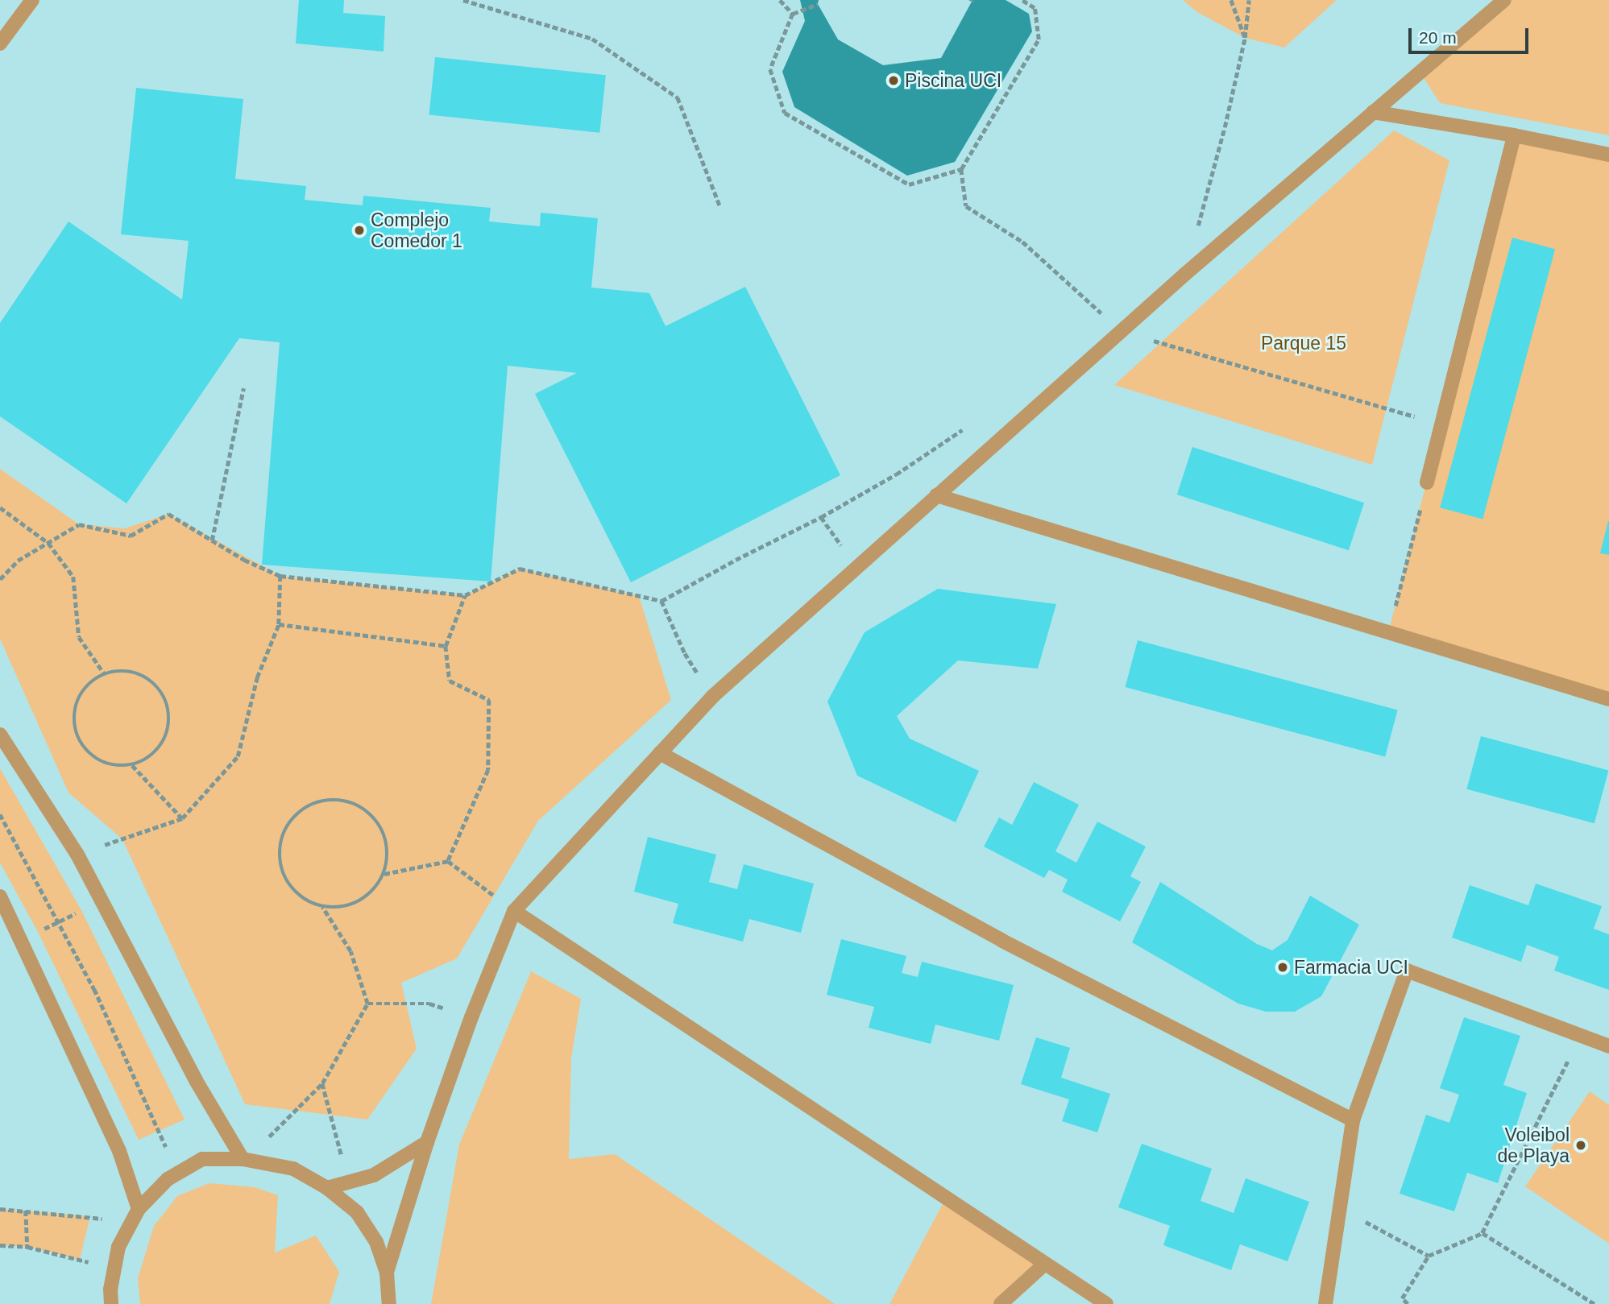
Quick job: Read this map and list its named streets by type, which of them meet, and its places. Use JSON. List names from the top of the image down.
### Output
{
  "parks": ["Parque 15"],
  "places": [
    "Piscina UCI",
    "Complejo Comedor 1",
    "Farmacia UCI",
    "Voleibol de Playa"
  ],
  "scale_bar": "20 m"
}
